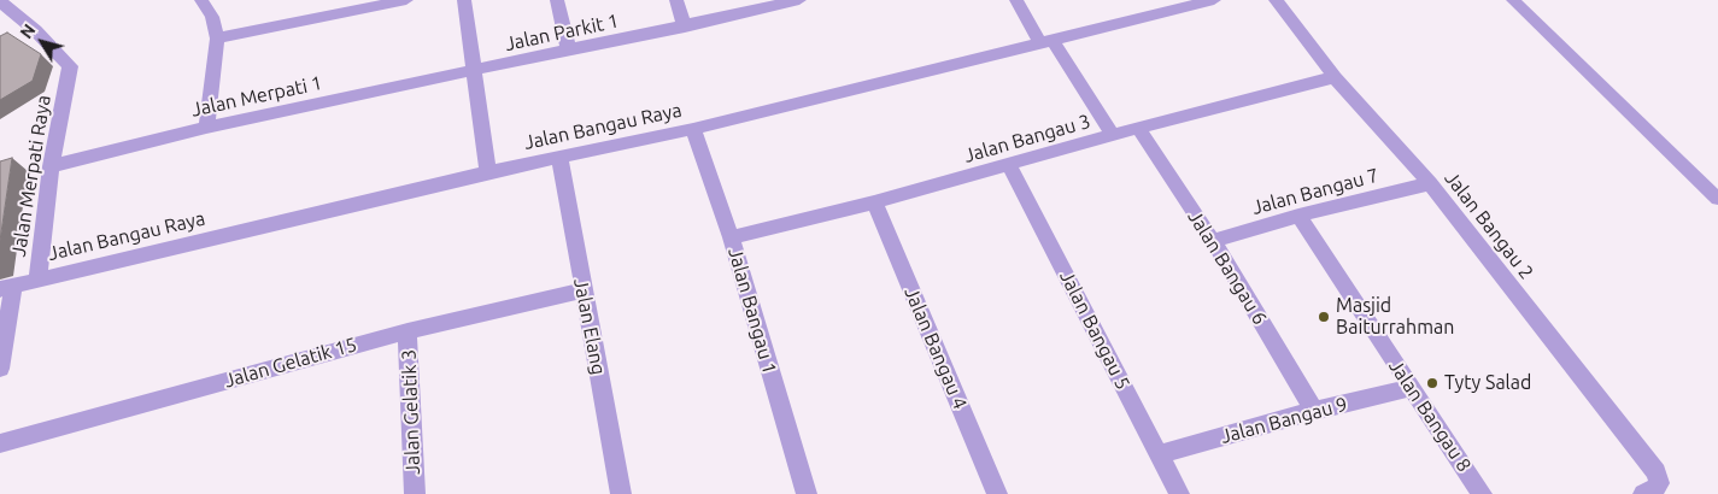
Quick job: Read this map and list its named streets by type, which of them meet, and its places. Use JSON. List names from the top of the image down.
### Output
{
  "streets": {
    "street": [
      "Jalan Parkit 1",
      "Jalan Merpati 1",
      "Jalan Bangau Raya",
      "Jalan Bangau 3",
      "Jalan Merpati Raya",
      "Jalan Bangau 7",
      "Jalan Bangau 2",
      "Jalan Bangau 6",
      "Jalan Bangau 1",
      "Jalan Elang",
      "Jalan Bangau 5",
      "Jalan Bangau 4",
      "Jalan Gelatik 15",
      "Jalan Gelatik 3",
      "Jalan Bangau 8",
      "Jalan Bangau 9"
    ]
  },
  "crossings": [
    ["Jalan Parkit 1", "Jalan Merpati 1"],
    ["Jalan Merpati 1", "Jalan Merpati Raya"],
    ["Jalan Bangau Raya", "Jalan Merpati Raya"],
    ["Jalan Bangau Raya", "Jalan Bangau 1"],
    ["Jalan Bangau Raya", "Jalan Elang"],
    ["Jalan Bangau 3", "Jalan Bangau 2"],
    ["Jalan Bangau 3", "Jalan Bangau 6"],
    ["Jalan Bangau 3", "Jalan Bangau 1"],
    ["Jalan Bangau 3", "Jalan Bangau 5"],
    ["Jalan Bangau 3", "Jalan Bangau 4"],
    ["Jalan Bangau 7", "Jalan Bangau 2"],
    ["Jalan Bangau 7", "Jalan Bangau 6"],
    ["Jalan Bangau 7", "Jalan Bangau 8"],
    ["Jalan Bangau 6", "Jalan Bangau 9"],
    ["Jalan Elang", "Jalan Gelatik 15"],
    ["Jalan Bangau 5", "Jalan Bangau 9"],
    ["Jalan Gelatik 15", "Jalan Gelatik 3"],
    ["Jalan Bangau 8", "Jalan Bangau 9"]
  ],
  "places": ["Masjid Baiturrahman", "Tyty Salad"],
  "north": "top left"
}
